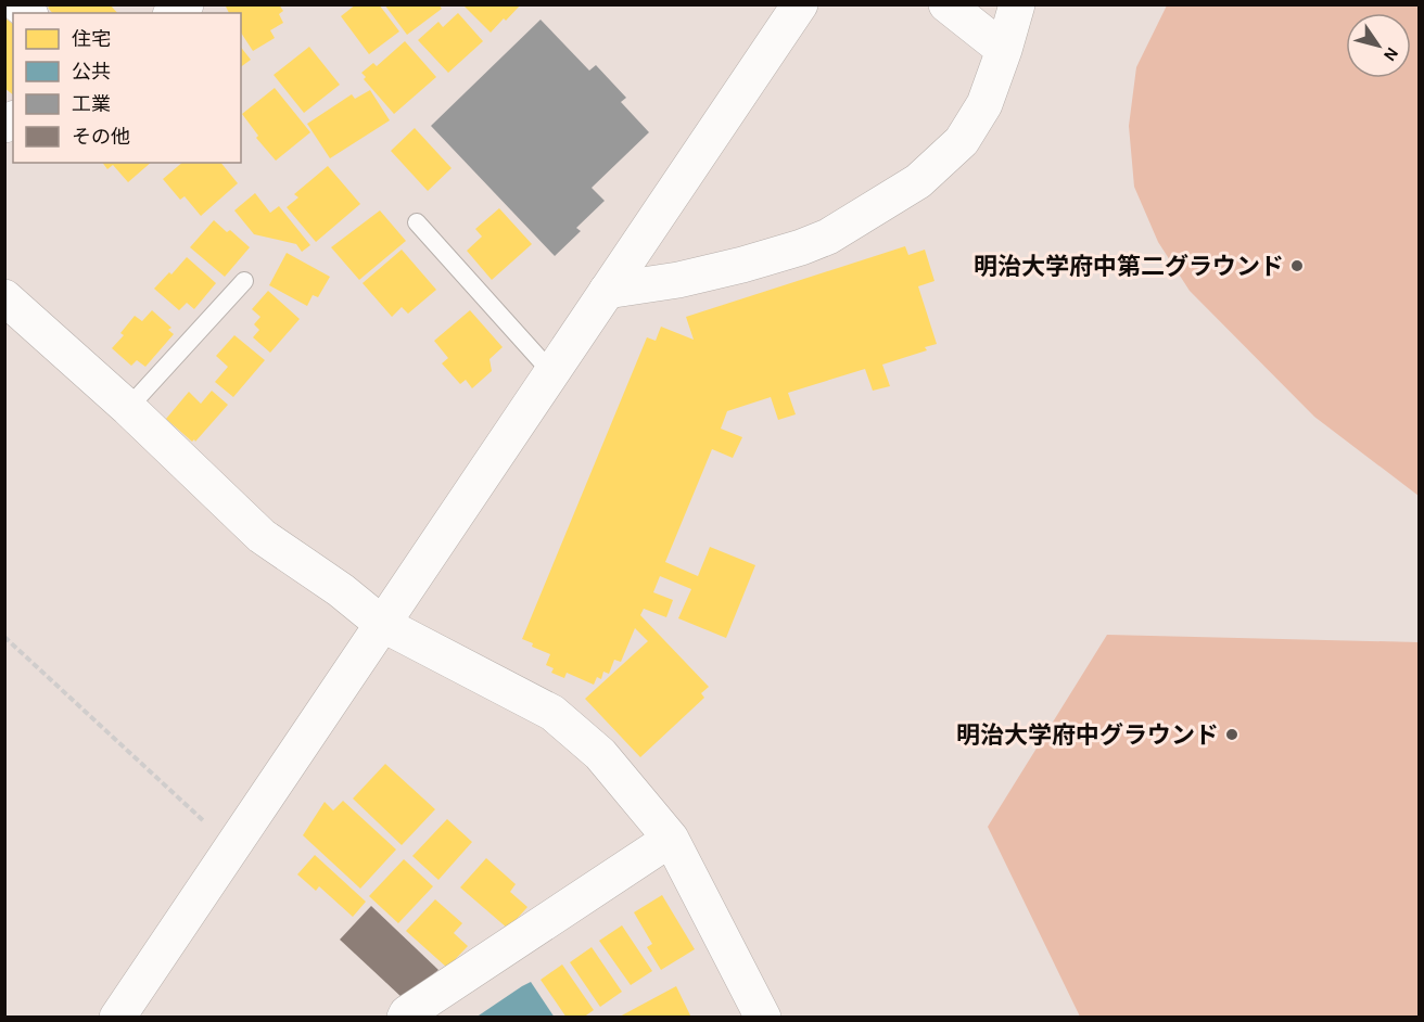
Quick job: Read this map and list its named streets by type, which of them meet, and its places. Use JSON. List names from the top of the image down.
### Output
{
  "places": ["明治大学府中第二グラウンド", "明治大学府中グラウンド"],
  "legend": [
    "住宅",
    "公共",
    "工業",
    "その他"
  ],
  "north": "bottom right"
}
